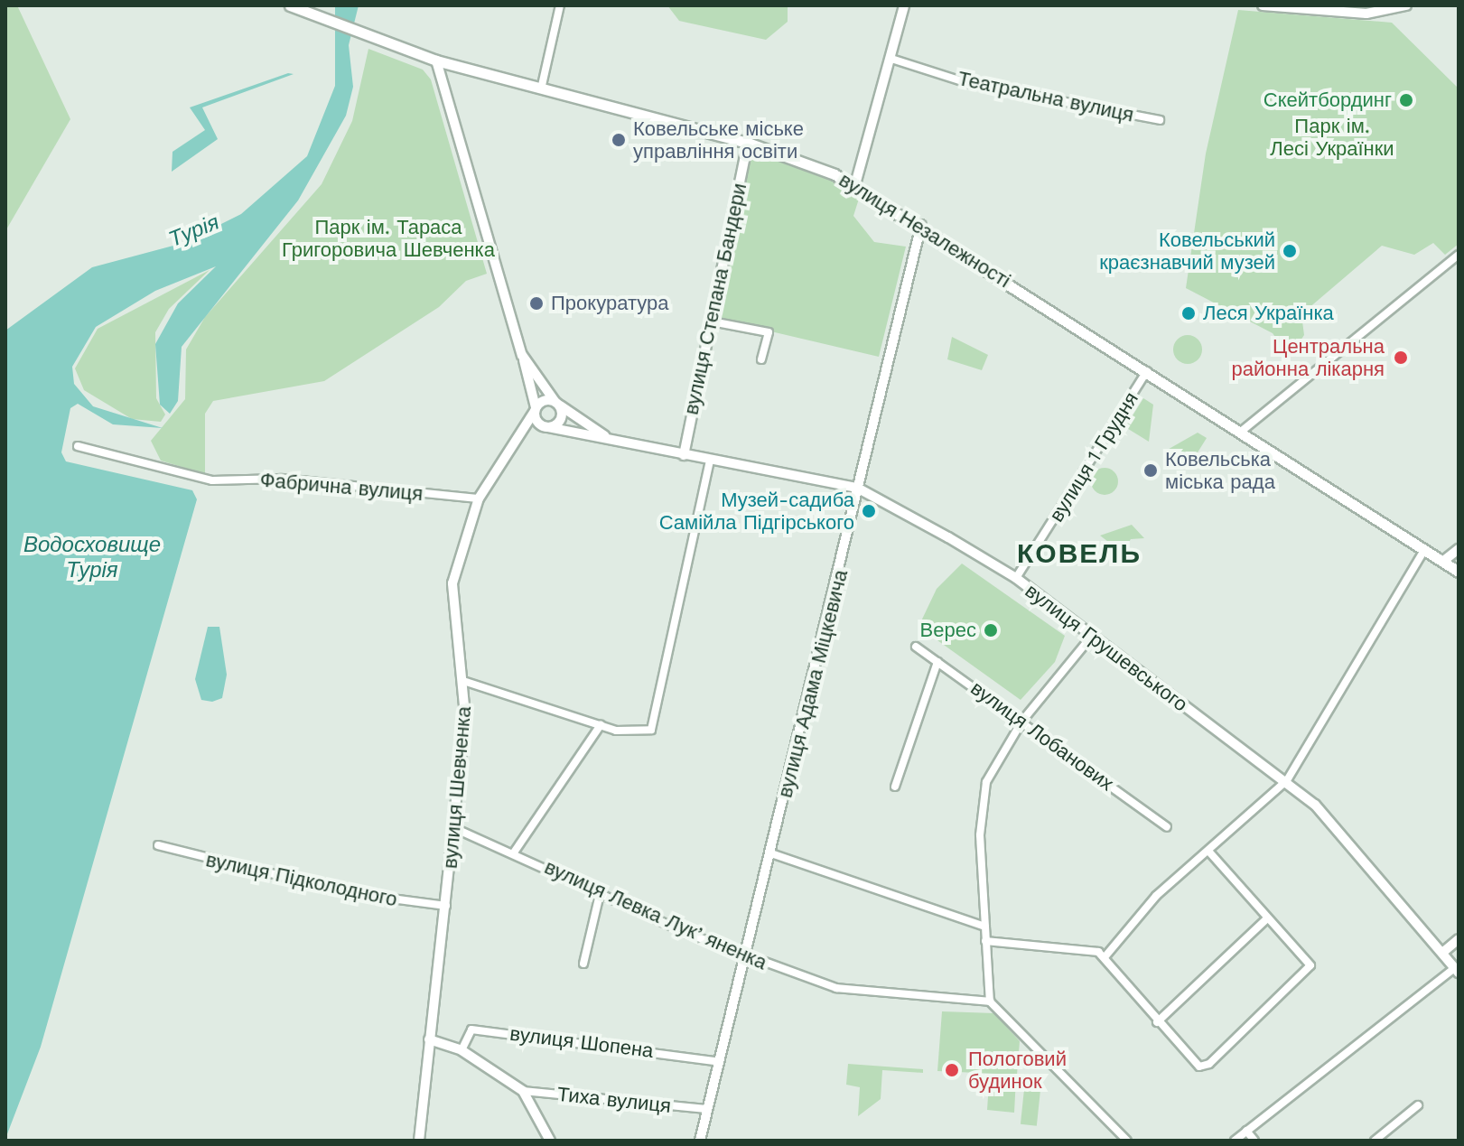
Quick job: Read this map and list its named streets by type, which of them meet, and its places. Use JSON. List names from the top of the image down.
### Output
{
  "streets": {
    "main road": ["вулиця Незалежності"],
    "street": [
      "Театральна вулиця",
      "вулиця Степана Бандери",
      "вулиця 1 Грудня",
      "Фабрична вулиця",
      "вулиця Грушевського",
      "вулиця Адама Міцкевича",
      "вулиця Лобанових",
      "вулиця Шевченка",
      "вулиця Підколодного",
      "вулиця Левка Лукʼяненка",
      "вулиця Шопена",
      "Тиха вулиця"
    ]
  },
  "crossings": [
    ["вулиця Незалежності", "вулиця Степана Бандери"],
    ["вулиця Незалежності", "вулиця 1 Грудня"],
    ["вулиця Незалежності", "вулиця Адама Міцкевича"],
    ["вулиця Степана Бандери", "вулиця Грушевського"],
    ["вулиця 1 Грудня", "вулиця Грушевського"],
    ["Фабрична вулиця", "вулиця Шевченка"],
    ["вулиця Грушевського", "вулиця Адама Міцкевича"],
    ["вулиця Адама Міцкевича", "вулиця Левка Лукʼяненка"],
    ["вулиця Адама Міцкевича", "вулиця Шопена"],
    ["вулиця Адама Міцкевича", "Тиха вулиця"],
    ["вулиця Шевченка", "вулиця Підколодного"],
    ["вулиця Шевченка", "вулиця Левка Лукʼяненка"]
  ],
  "districts": ["КОВЕЛЬ"],
  "water": ["Турія", "Водосховище Турія"],
  "parks": ["Парк ім. Лесі Українки", "Парк ім. Тараса Григоровича Шевченка"],
  "places": [
    "Скейтбординг",
    "Ковельське міське управління освіти",
    "Ковельський краєзнавчий музей",
    "Прокуратура",
    "Леся Українка",
    "Центральна районна лікарня",
    "Ковельська міська рада",
    "Музей-садиба Самійла Підгірського",
    "Верес",
    "Пологовий будинок"
  ]
}
